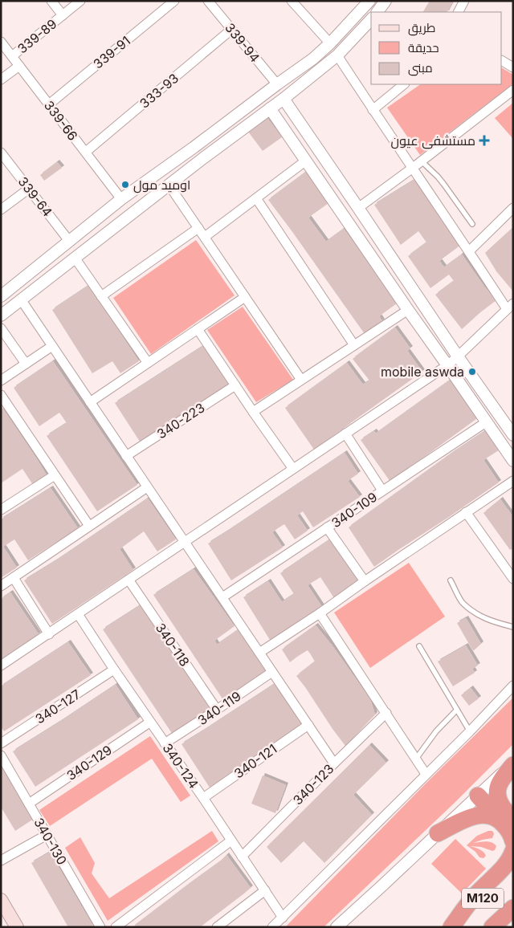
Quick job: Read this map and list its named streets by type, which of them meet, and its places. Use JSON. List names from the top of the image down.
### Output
{
  "streets": {
    "highway": ["M120"],
    "street": [
      "339-89",
      "339-94",
      "339-91",
      "333-93",
      "339-66",
      "339-64",
      "340-223",
      "340-109",
      "340-118",
      "340-127",
      "340-119",
      "340-121",
      "340-129",
      "340-124",
      "340-123",
      "340-130"
    ]
  },
  "crossings": [
    ["339-89", "339-66"],
    ["339-94", "333-93"],
    ["339-91", "339-66"],
    ["333-93", "339-66"],
    ["340-118", "340-119"],
    ["340-127", "340-124"],
    ["340-119", "340-124"],
    ["340-121", "340-124"],
    ["340-129", "340-124"],
    ["340-129", "340-130"],
    ["340-124", "340-123"]
  ],
  "places": {
    "health": ["مستشفى عيون"],
    "other": ["اوميد مول", "mobile aswda"]
  },
  "legend": ["طريق", "حديقة", "مبنى"]
}
